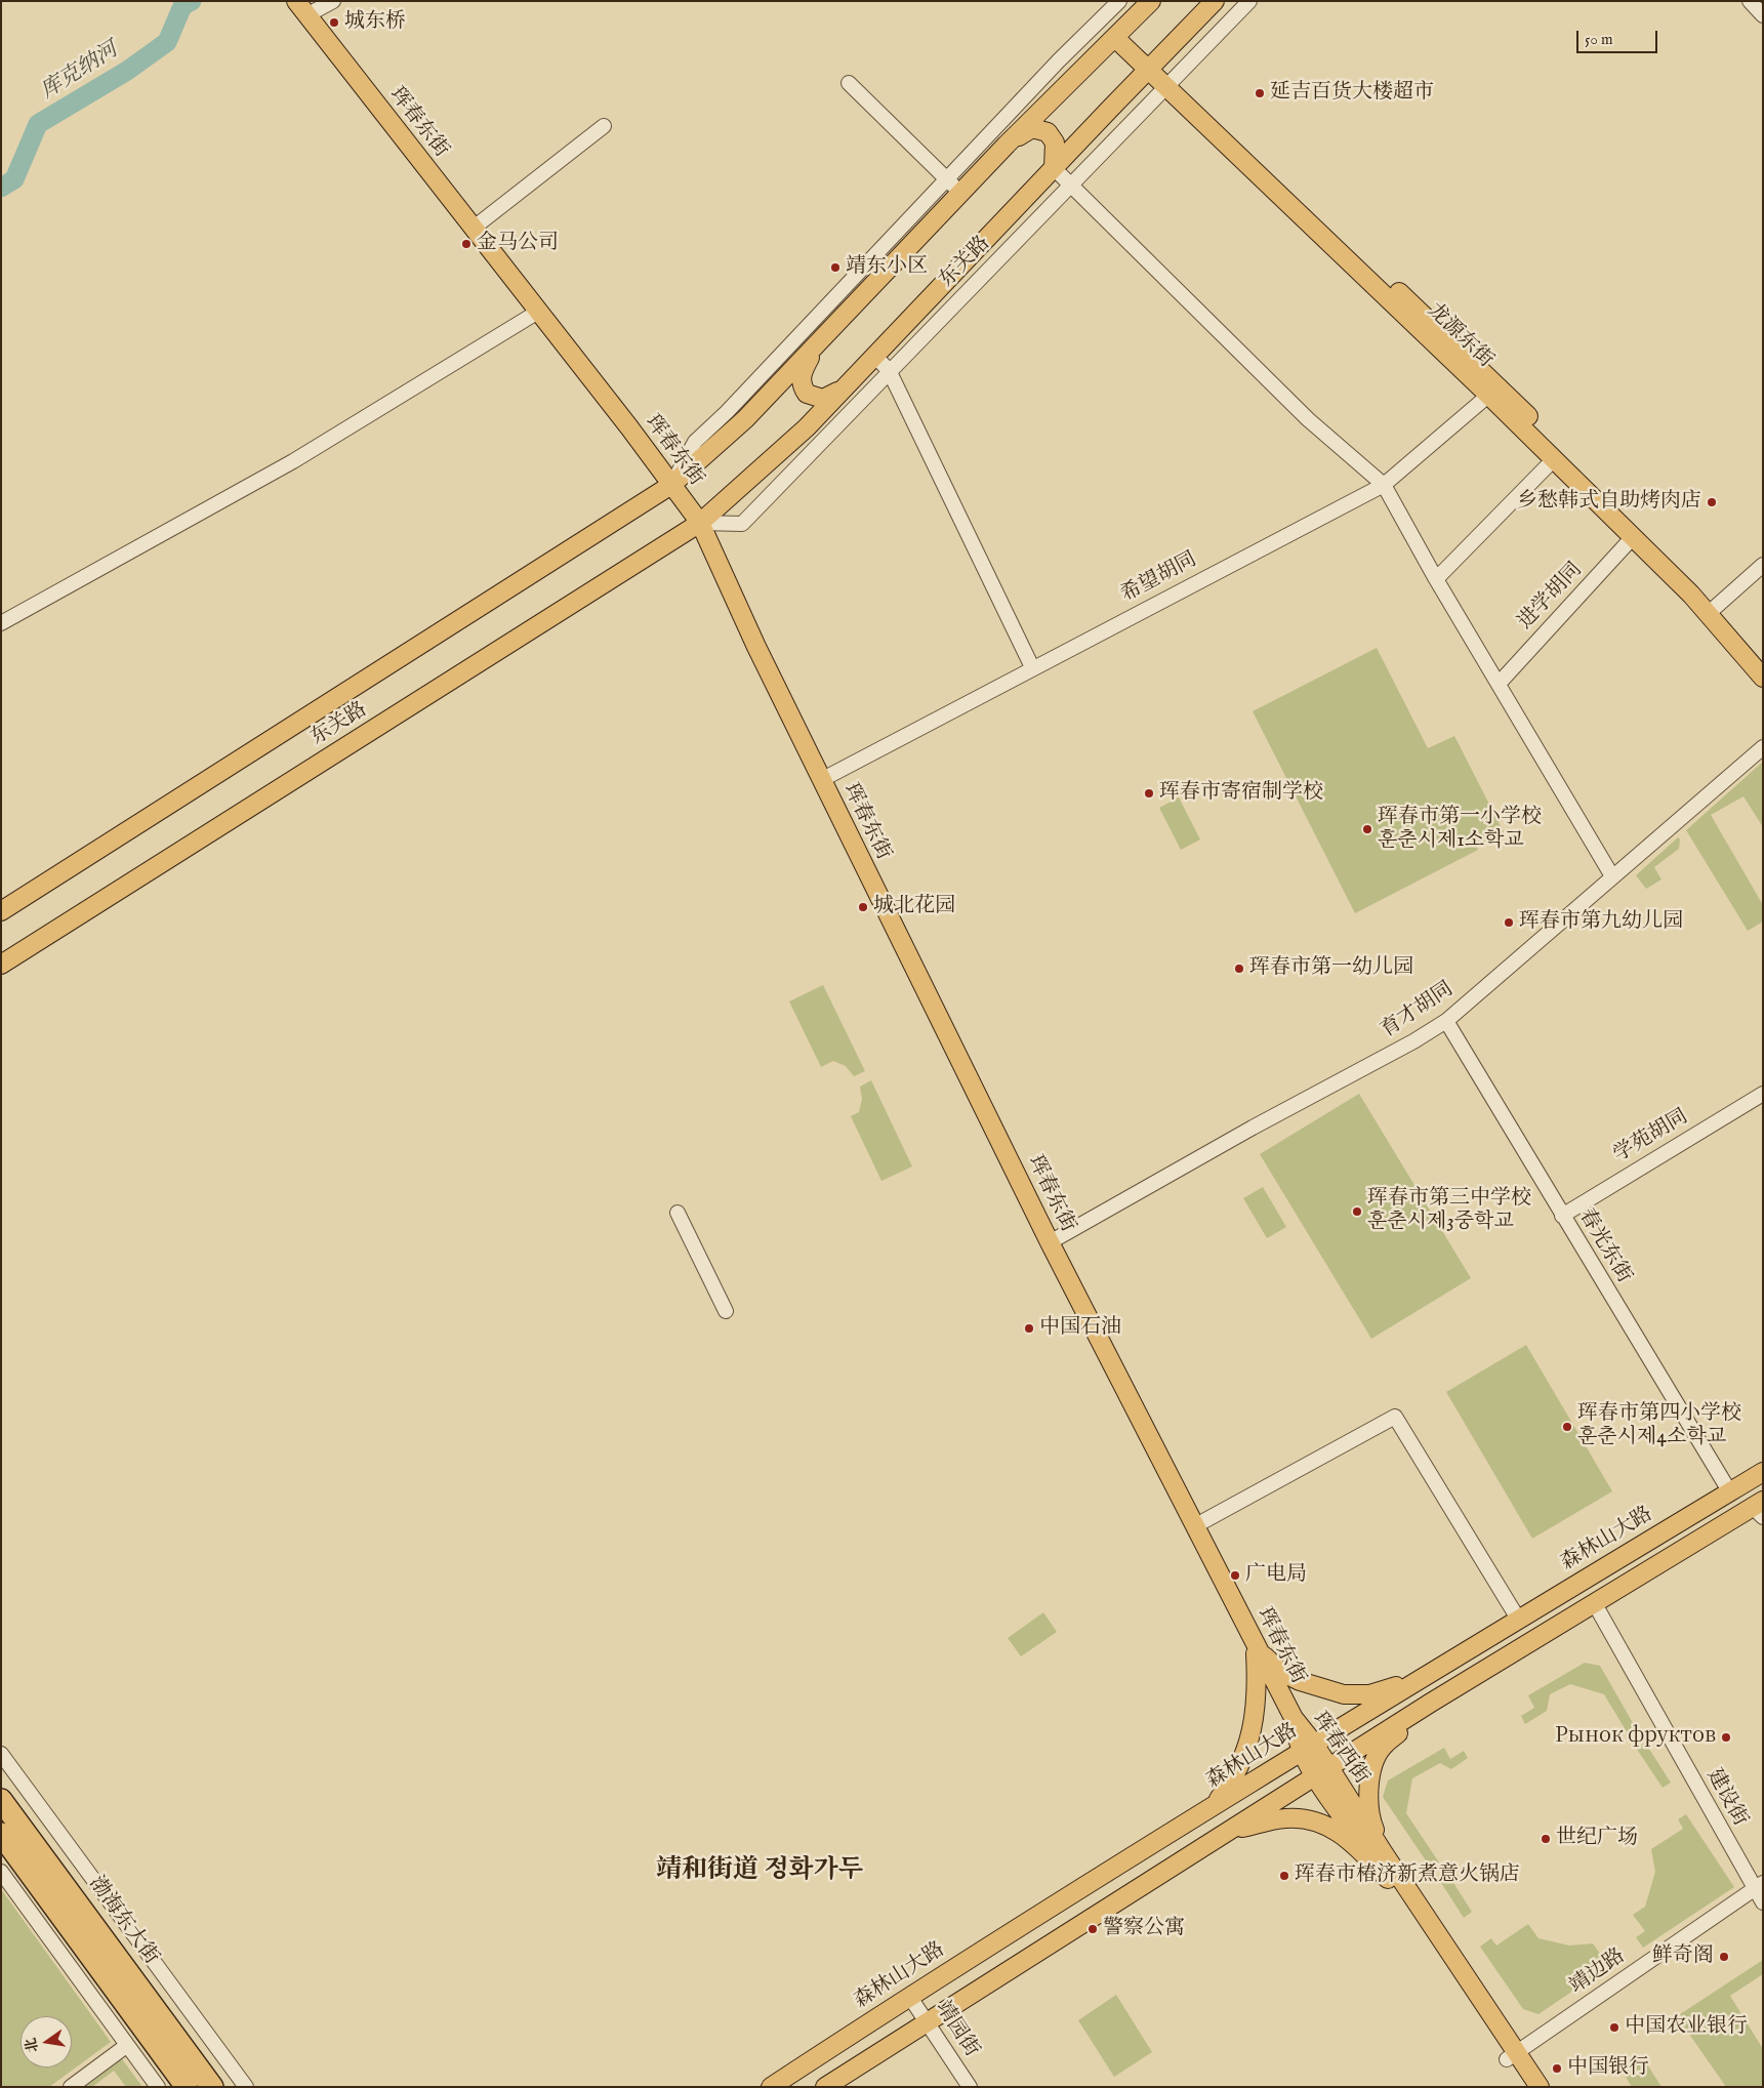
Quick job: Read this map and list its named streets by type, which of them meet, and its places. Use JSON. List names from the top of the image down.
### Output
{
  "streets": {
    "highway": ["渤海东大街"],
    "main road": [
      "珲春东街",
      "东关路",
      "龙源东街",
      "森林山大路",
      "珲春西街"
    ],
    "street": [
      "希望胡同",
      "进学胡同",
      "育才胡同",
      "学苑胡同",
      "春光东街",
      "建设街",
      "靖边路",
      "靖园街"
    ]
  },
  "crossings": [
    ["珲春东街", "东关路"],
    ["珲春东街", "希望胡同"],
    ["珲春东街", "育才胡同"],
    ["珲春东街", "珲春西街"],
    ["东关路", "龙源东街"],
    ["龙源东街", "希望胡同"],
    ["龙源东街", "进学胡同"],
    ["育才胡同", "春光东街"],
    ["学苑胡同", "春光东街"],
    ["春光东街", "森林山大路"],
    ["森林山大路", "珲春西街"],
    ["森林山大路", "靖园街"],
    ["珲春西街", "靖边路"],
    ["建设街", "靖边路"]
  ],
  "districts": ["靖和街道 정화가두"],
  "water": ["库克纳河"],
  "places": [
    "城东桥",
    "延吉百货大楼超市",
    "金马公司",
    "靖东小区",
    "乡愁韩式自助烤肉店",
    "珲春市寄宿制学校",
    "珲春市第一小学校 훈춘시제1소학교",
    "城北花园",
    "珲春市第九幼儿园",
    "珲春市第一幼儿园",
    "珲春市第三中学校 훈춘시제3중학교",
    "中国石油",
    "珲春市第四小学校 훈춘시제4소학교",
    "广电局",
    "Рынок фруктов",
    "世纪广场",
    "珲春市椿济新煮意火锅店",
    "警察公寓",
    "鲜奇阁",
    "中国农业银行",
    "中国银行"
  ],
  "scale_bar": "50 m",
  "north": "left"
}
